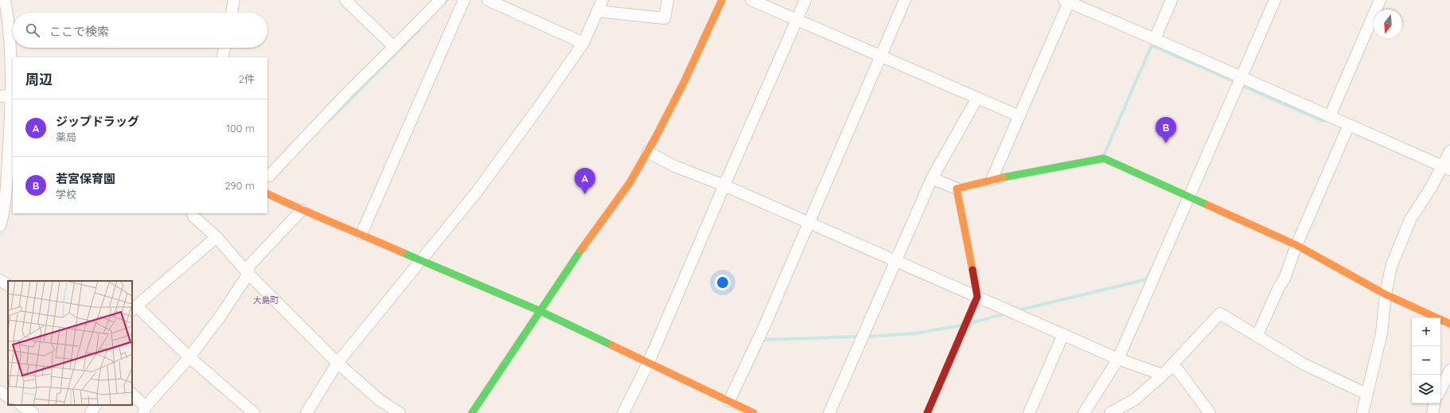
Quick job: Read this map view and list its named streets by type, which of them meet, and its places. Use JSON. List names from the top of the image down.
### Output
{
  "districts": ["大島町"],
  "north": "bottom",
  "page": {
    "search": "ここで検索",
    "heading": ["周辺", "2件"],
    "list": [
      {
        "mark": "A",
        "name": "ジップドラッグ",
        "note": "薬局",
        "value": "100 m"
      },
      {
        "mark": "B",
        "name": "若宮保育園",
        "note": "学校",
        "value": "290 m"
      }
    ],
    "pins": ["B", "A"],
    "map_buttons": ["+", "−"]
  }
}
